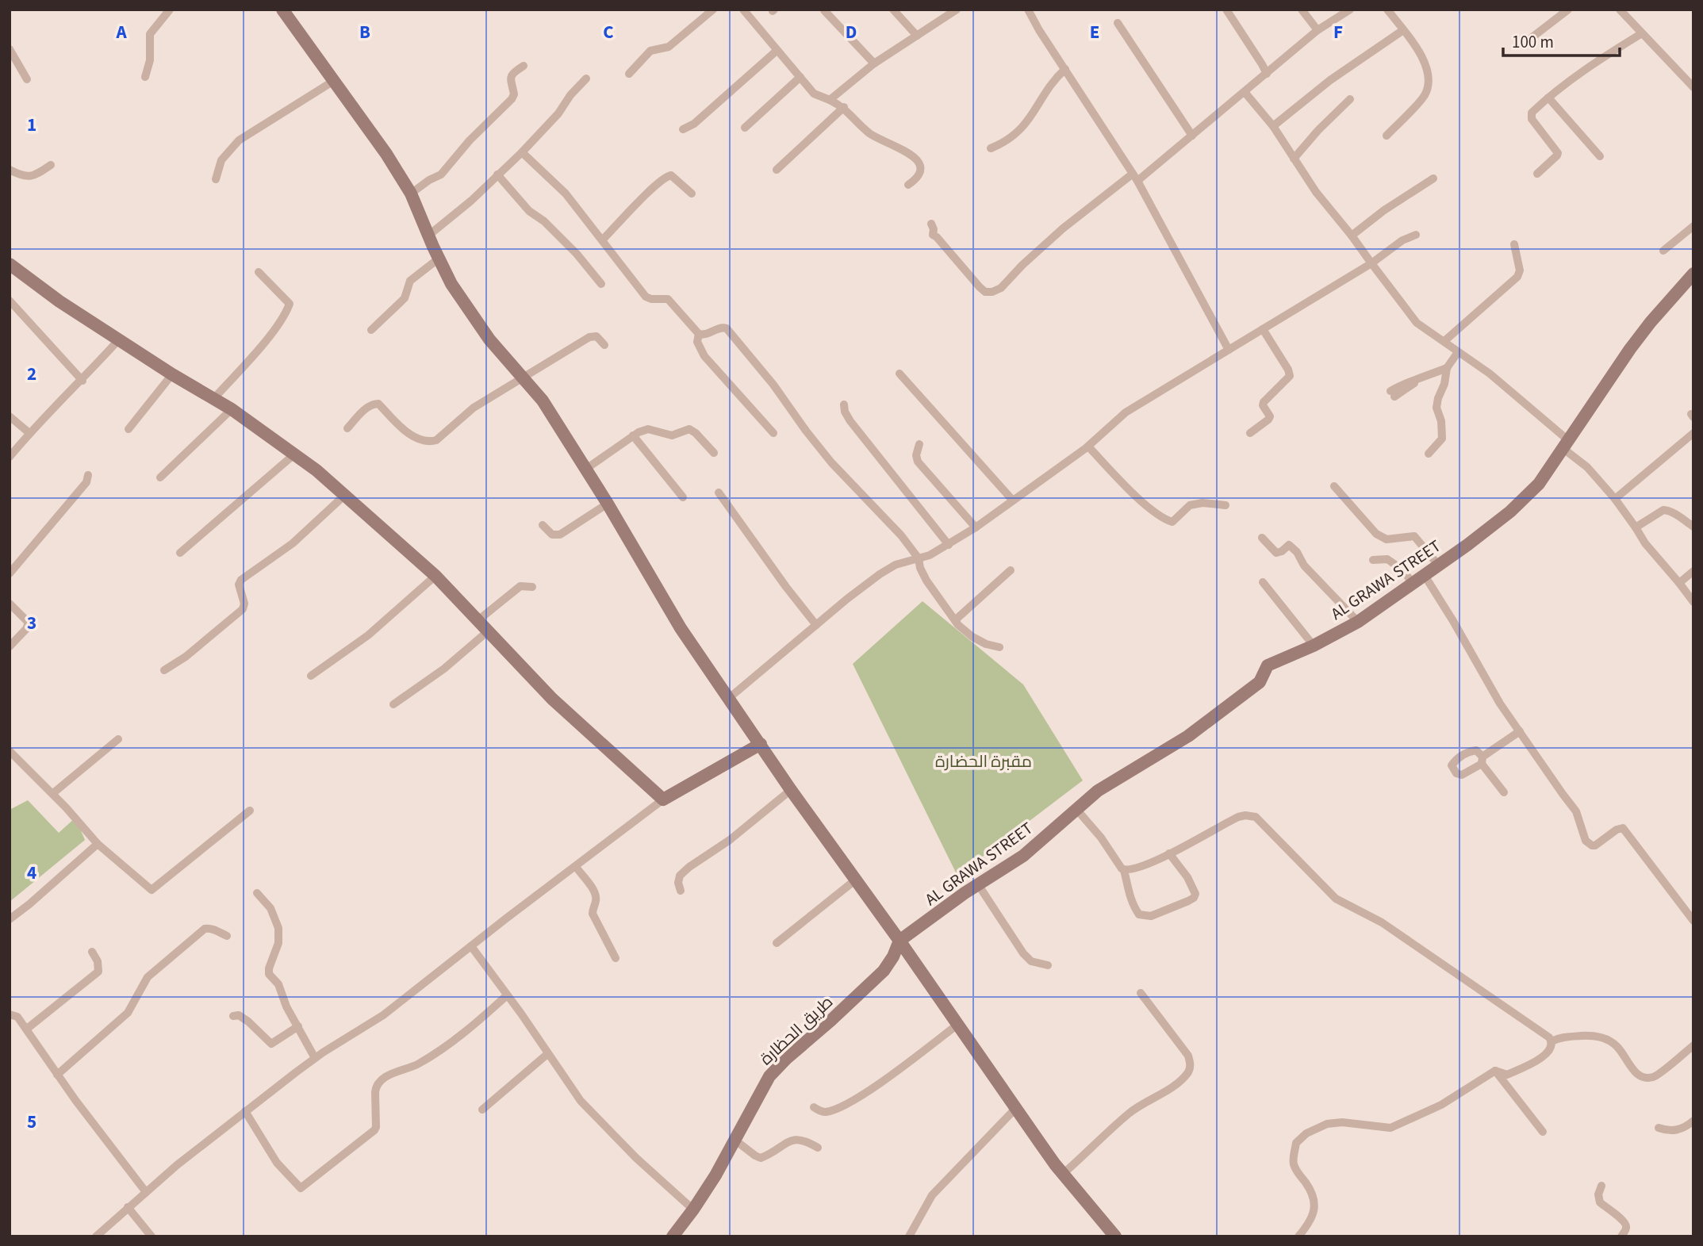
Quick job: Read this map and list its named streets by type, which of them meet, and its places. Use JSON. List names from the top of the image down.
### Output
{
  "streets": {
    "street": ["AL GRAWA STREET", "طريق الحظارة"]
  },
  "crossings": [
    ["AL GRAWA STREET", "طريق الحظارة"]
  ],
  "parks": ["مقبرة الحضارة"],
  "scale_bar": "100 m",
  "grid": {
    "columns": [
      "A",
      "B",
      "C",
      "D",
      "E",
      "F"
    ],
    "rows": [
      "1",
      "2",
      "3",
      "4",
      "5"
    ]
  }
}
